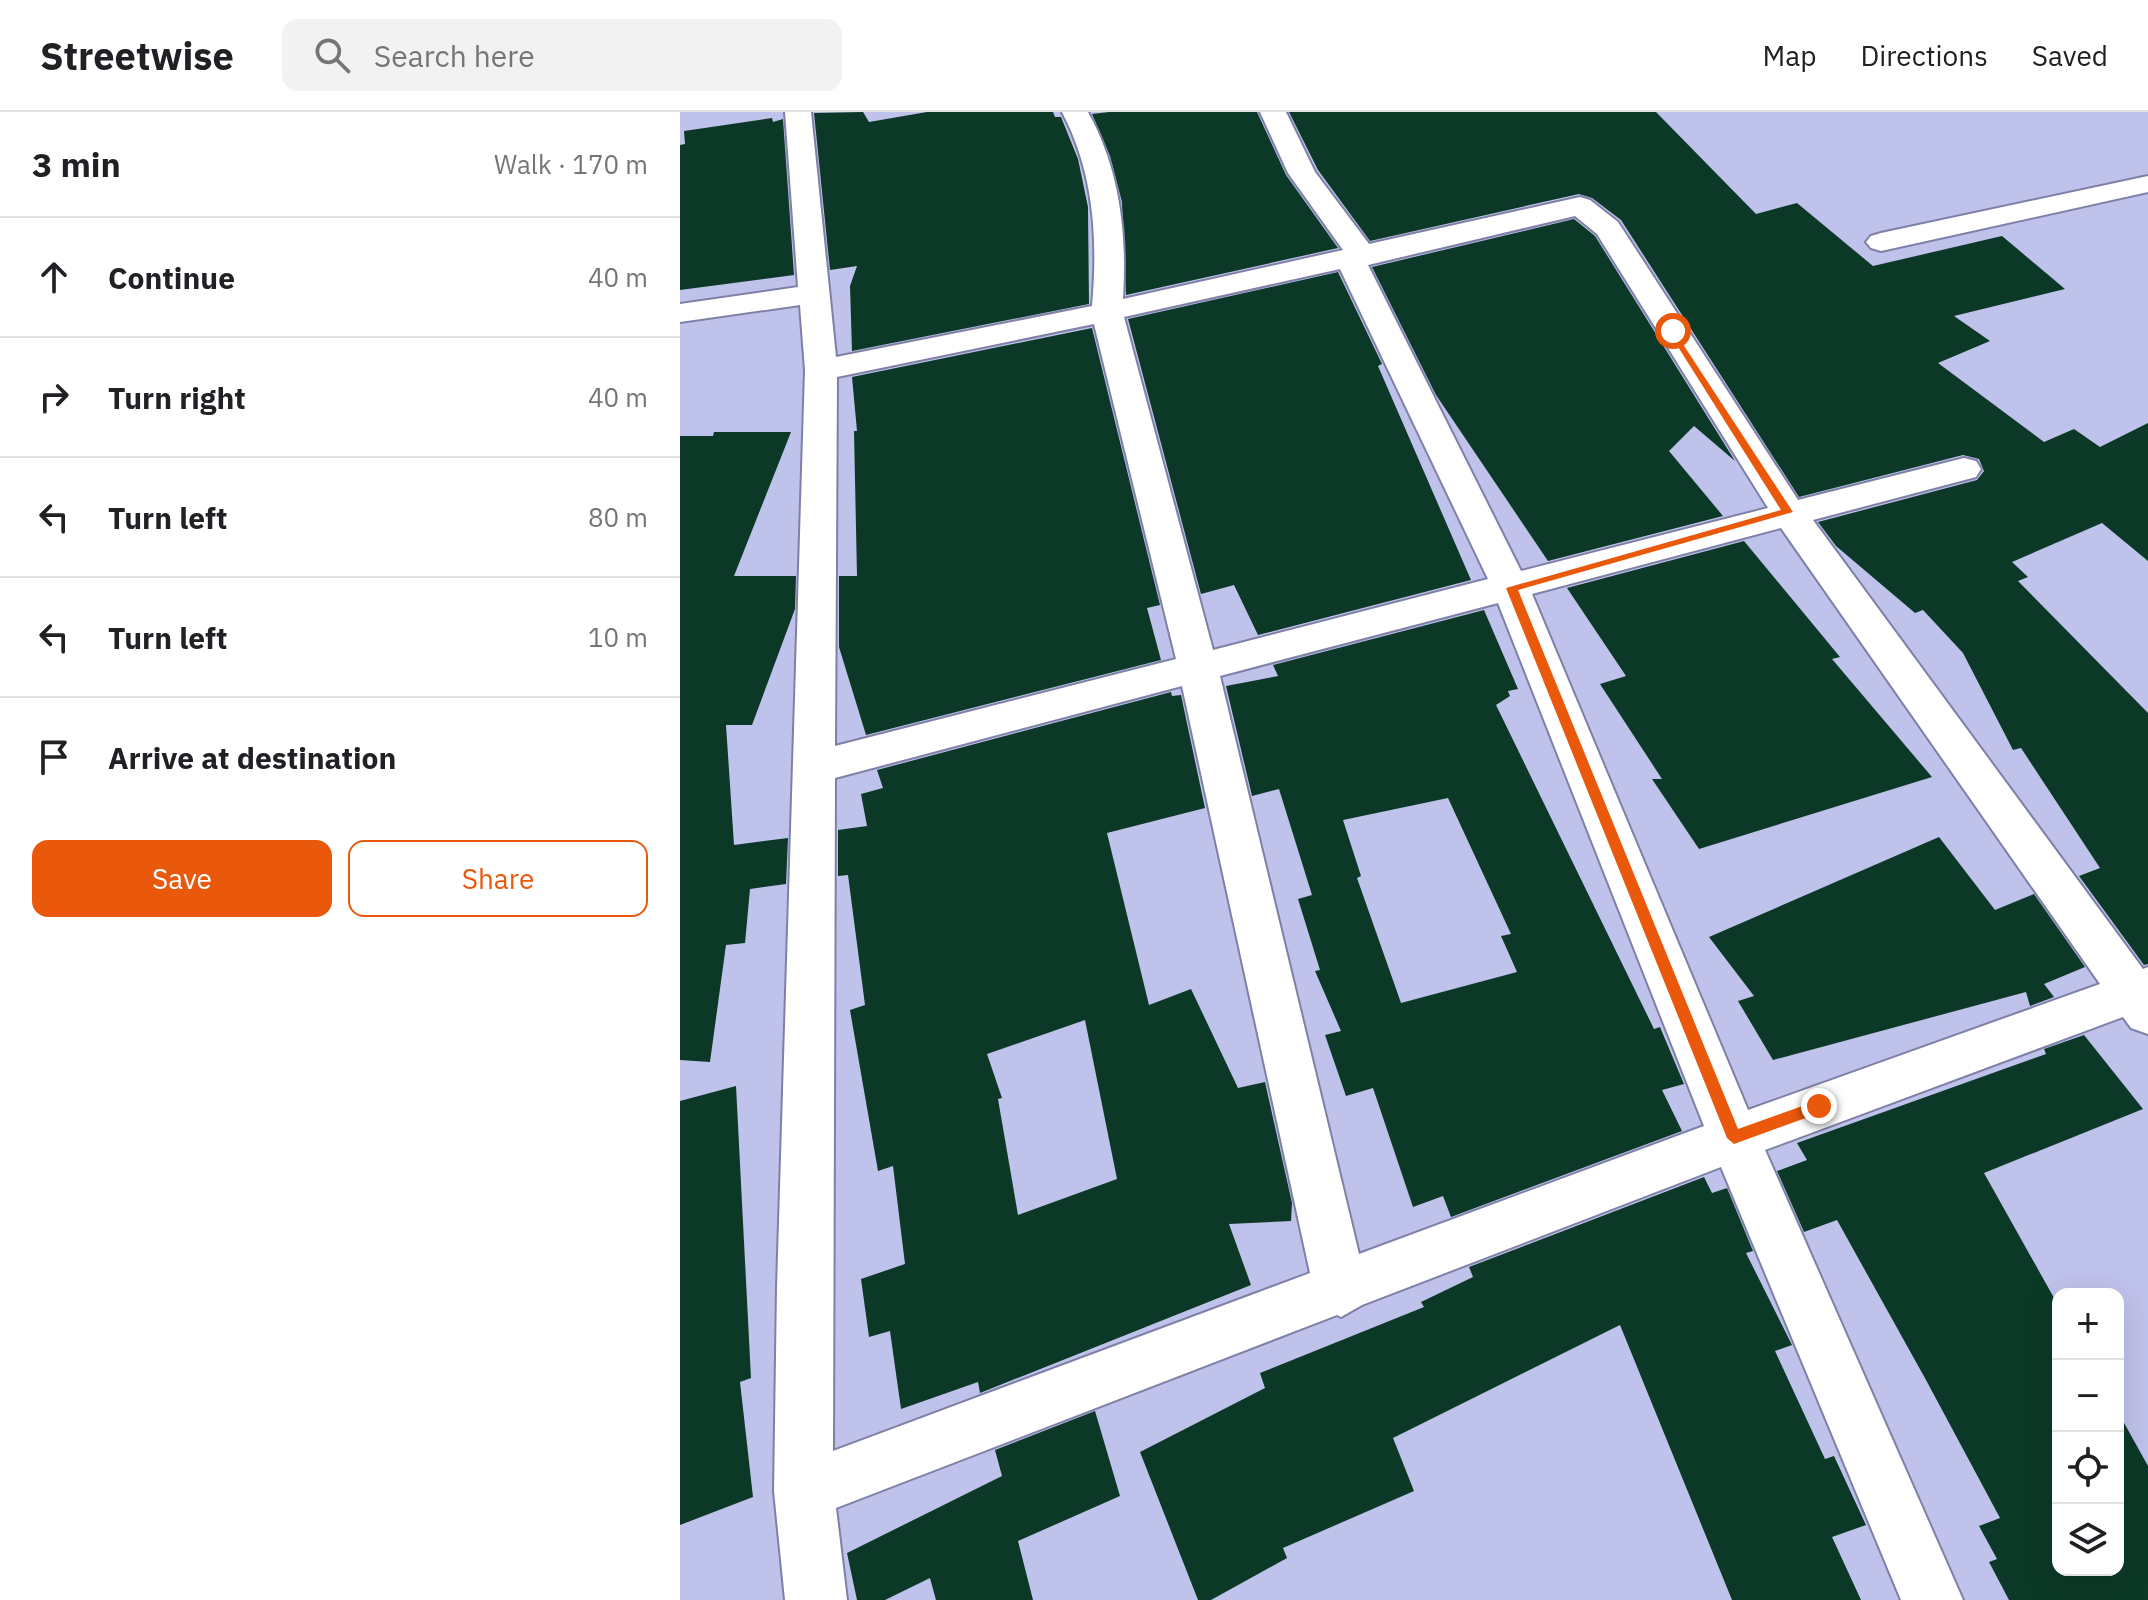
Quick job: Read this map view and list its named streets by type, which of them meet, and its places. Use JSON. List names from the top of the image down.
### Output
{
  "page": {
    "header": "Streetwise",
    "search": "Search here",
    "nav": ["Map", "Directions", "Saved"],
    "heading": ["3 min", "Walk · 170 m"],
    "list": [
      ["Continue", "40 m"],
      ["Turn right", "40 m"],
      ["Turn left", "80 m"],
      ["Turn left", "10 m"],
      "Arrive at destination"
    ],
    "buttons": ["Save", "Share"],
    "map_buttons": ["+", "−"]
  }
}
